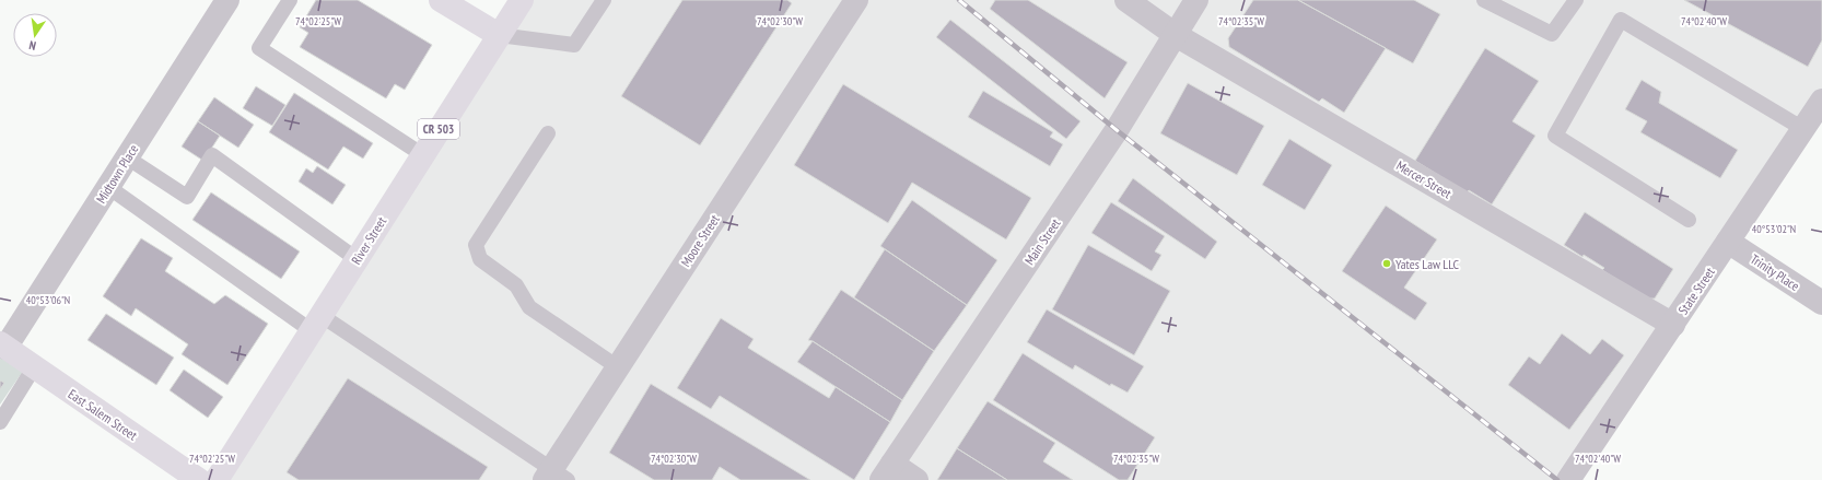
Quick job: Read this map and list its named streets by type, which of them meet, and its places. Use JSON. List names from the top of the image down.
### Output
{
  "streets": {
    "main road": ["CR 503", "River Street", "East Salem Street"],
    "street": [
      "Midtown Place",
      "Mercer Street",
      "Moore Street",
      "Main Street",
      "Trinity Place",
      "State Street"
    ]
  },
  "crossings": [
    ["Midtown Place", "East Salem Street"],
    ["Mercer Street", "Main Street"],
    ["Mercer Street", "State Street"],
    ["Trinity Place", "State Street"]
  ],
  "places": ["Yates Law LLC"],
  "north": "bottom",
  "coordinates": [
    "74°02'25\"W",
    "74°02'35\"W",
    "74°02'40\"W",
    "74°02'30\"W",
    "40°53'02\"N",
    "40°53'06\"N"
  ]
}
